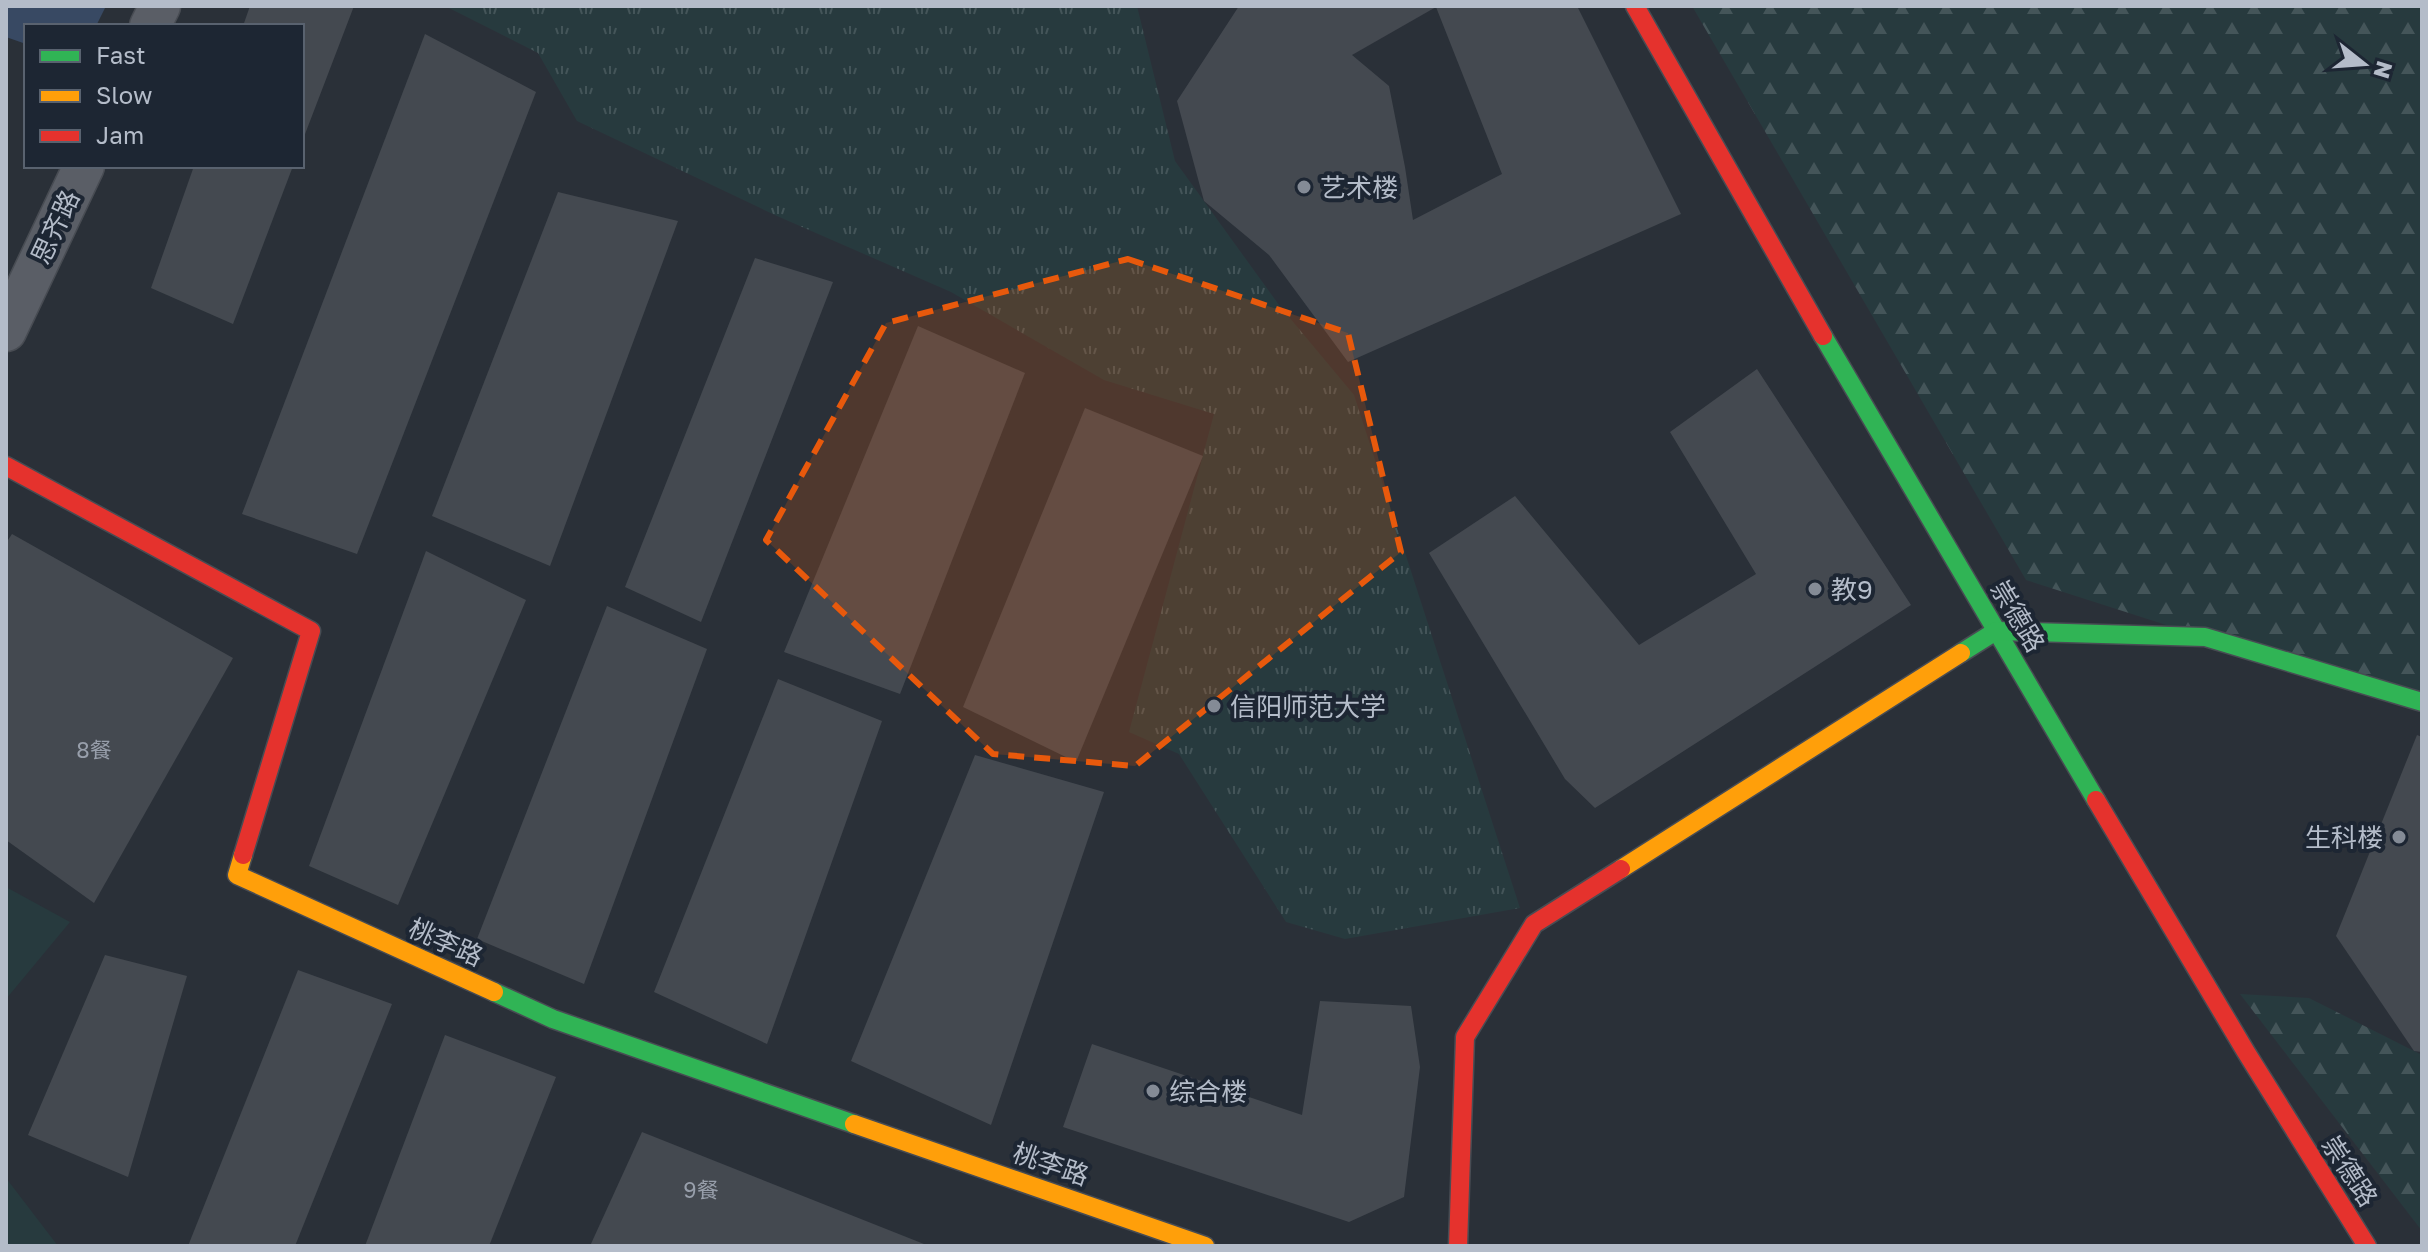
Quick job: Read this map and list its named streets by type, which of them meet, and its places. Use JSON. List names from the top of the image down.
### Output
{
  "streets": {
    "street": ["思齐路", "崇德路", "桃李路"]
  },
  "places": [
    "艺术楼",
    "教9",
    "信阳师范大学",
    "生科楼",
    "综合楼"
  ],
  "house_numbers": ["8餐", "9餐"],
  "legend": ["Fast", "Slow", "Jam"],
  "north": "right"
}
